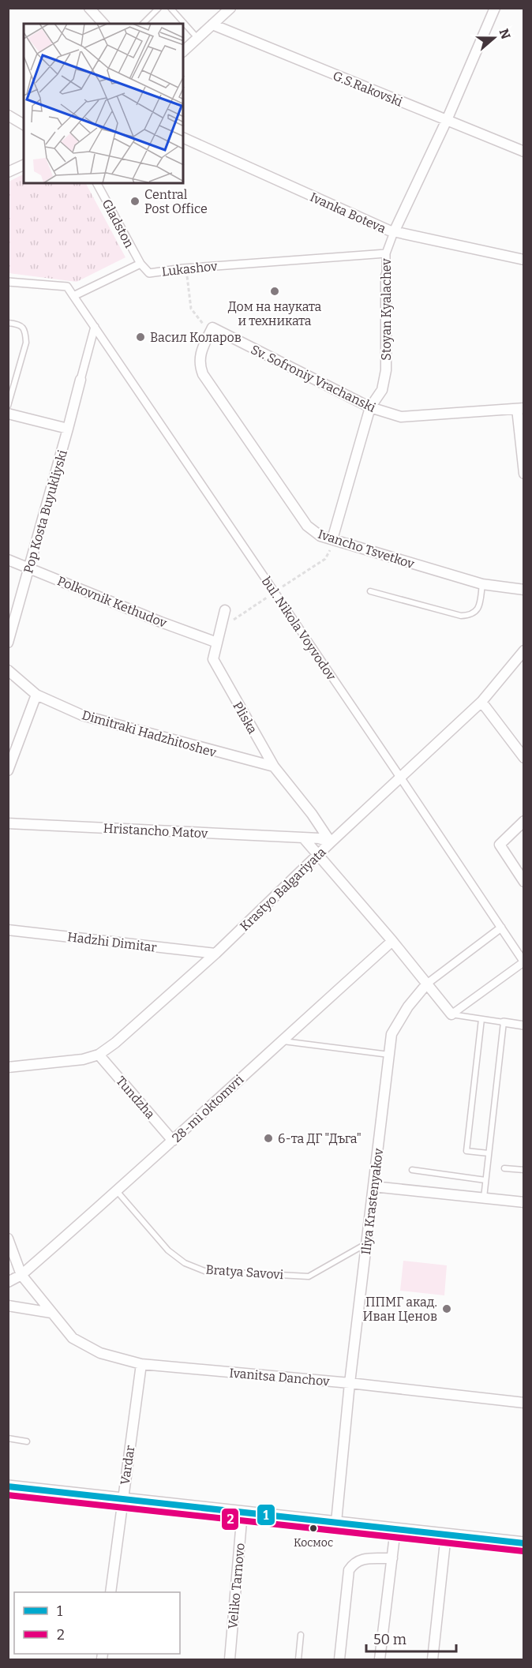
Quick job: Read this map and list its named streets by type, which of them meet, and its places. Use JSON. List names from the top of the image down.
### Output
{
  "streets": {
    "street": [
      "G.S.Rakovski",
      "Ivanka Boteva",
      "Gladston",
      "Lukashov",
      "Stoyan Kyalachev",
      "Sv. Sofroniy Vrachanski",
      "Pop Kosta Buyukliyski",
      "Ivancho Tsvetkov",
      "Polkovnik Kethudov",
      "bul. Nikola Voyvodov",
      "Pliska",
      "Dimitraki Hadzhitoshev",
      "Hristancho Matov",
      "Krastyo Balgariyata",
      "Hadzhi Dimitar",
      "Tundzha",
      "28-mi oktomvri",
      "Iliya Krastenyakov",
      "Ivanitsa Danchov",
      "Vardar",
      "Veliko Tarnovo"
    ],
    "lane": ["Bratya Savovi"]
  },
  "crossings": [
    ["G.S.Rakovski", "Stoyan Kyalachev"],
    ["Ivanka Boteva", "Stoyan Kyalachev"],
    ["Gladston", "Lukashov"],
    ["Lukashov", "Stoyan Kyalachev"],
    ["Stoyan Kyalachev", "Sv. Sofroniy Vrachanski"],
    ["Stoyan Kyalachev", "Ivancho Tsvetkov"],
    ["Sv. Sofroniy Vrachanski", "Ivancho Tsvetkov"],
    ["Pop Kosta Buyukliyski", "Polkovnik Kethudov"],
    ["Polkovnik Kethudov", "Pliska"],
    ["bul. Nikola Voyvodov", "Krastyo Balgariyata"],
    ["bul. Nikola Voyvodov", "Iliya Krastenyakov"],
    ["Pliska", "Dimitraki Hadzhitoshev"],
    ["Pliska", "Hristancho Matov"],
    ["Pliska", "Krastyo Balgariyata"],
    ["Hristancho Matov", "Krastyo Balgariyata"],
    ["Krastyo Balgariyata", "Hadzhi Dimitar"],
    ["Krastyo Balgariyata", "Tundzha"],
    ["Tundzha", "28-mi oktomvri"],
    ["28-mi oktomvri", "Bratya Savovi"],
    ["28-mi oktomvri", "Ivanitsa Danchov"],
    ["Iliya Krastenyakov", "Bratya Savovi"],
    ["Iliya Krastenyakov", "Ivanitsa Danchov"],
    ["Ivanitsa Danchov", "Vardar"]
  ],
  "places": [
    "Central Post Office",
    "Дом на науката и техниката",
    "Васил Коларов",
    "6-та ДГ \"Дъга\"",
    "ППМГ акад. Иван Ценов",
    "Космос"
  ],
  "lines": ["transit line 1", "transit line 2"],
  "legend": ["1", "2"],
  "scale_bar": "50 m",
  "north": "right"
}
